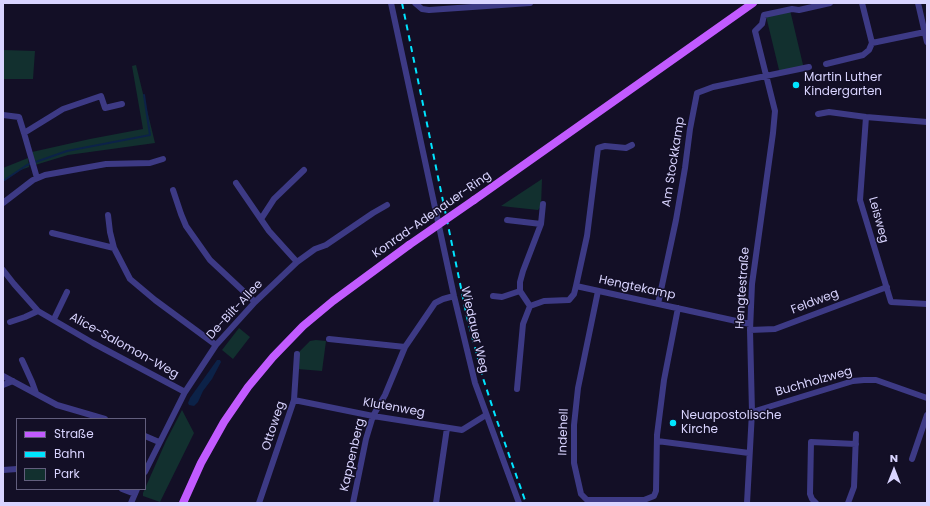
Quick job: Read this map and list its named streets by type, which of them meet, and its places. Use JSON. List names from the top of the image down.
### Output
{
  "streets": {
    "main road": ["Konrad-Adenauer-Ring"],
    "street": [
      "Am Stockkamp",
      "Leisweg",
      "Hengtekamp",
      "Hengtestraße",
      "Feldweg",
      "De-Bilt-Allee",
      "Wiedauer Weg",
      "Alice-Salomon-Weg",
      "Buchholzweg",
      "Klutenweg",
      "Ottoweg",
      "Indehell",
      "Kappenberg"
    ]
  },
  "crossings": [
    ["Am Stockkamp", "Hengtekamp"],
    ["Am Stockkamp", "Hengtestraße"],
    ["Leisweg", "Feldweg"],
    ["Hengtekamp", "Hengtestraße"],
    ["Hengtekamp", "Feldweg"],
    ["Hengtekamp", "Indehell"],
    ["Hengtestraße", "Feldweg"],
    ["Hengtestraße", "Buchholzweg"],
    ["De-Bilt-Allee", "Alice-Salomon-Weg"],
    ["Wiedauer Weg", "Klutenweg"],
    ["Wiedauer Weg", "Kappenberg"],
    ["Klutenweg", "Ottoweg"],
    ["Klutenweg", "Kappenberg"]
  ],
  "places": ["Martin Luther Kindergarten", "Neuapostolische Kirche"],
  "legend": ["Straße", "Bahn", "Park"],
  "north": "top"
}
